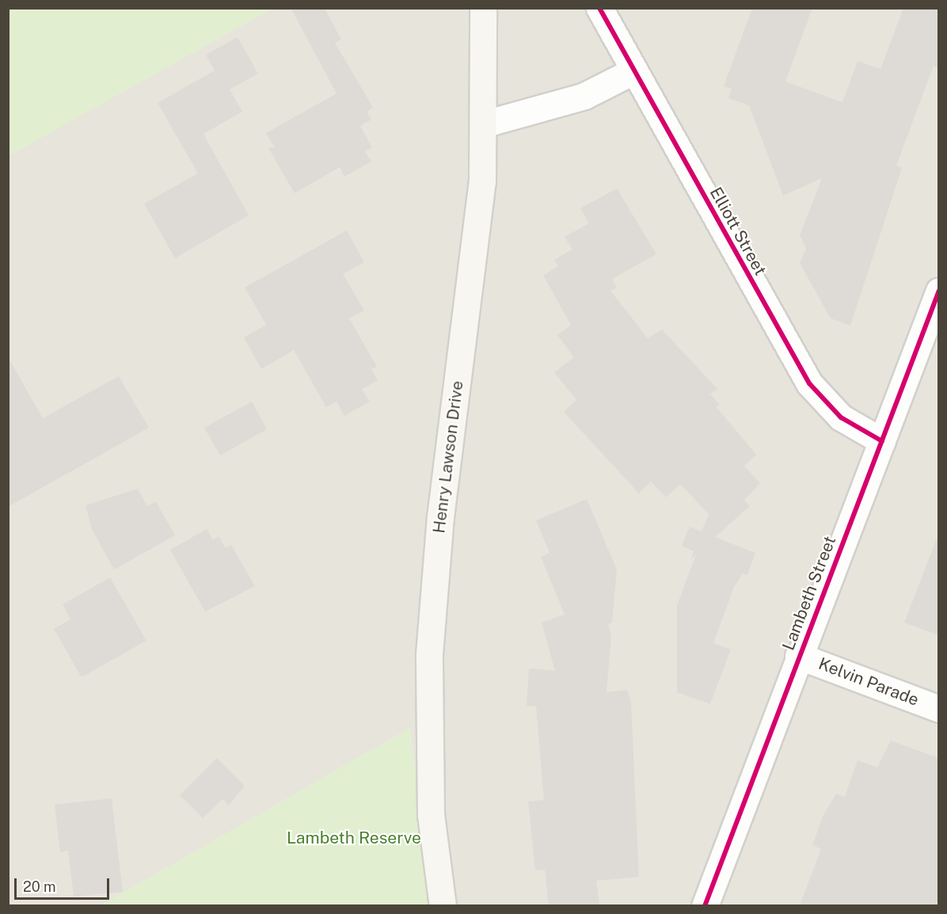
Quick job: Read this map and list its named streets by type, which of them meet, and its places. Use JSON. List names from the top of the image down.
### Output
{
  "streets": {
    "main road": ["Henry Lawson Drive"],
    "street": ["Elliott Street", "Lambeth Street", "Kelvin Parade"]
  },
  "crossings": [
    ["Elliott Street", "Lambeth Street"],
    ["Lambeth Street", "Kelvin Parade"]
  ],
  "parks": ["Lambeth Reserve"],
  "scale_bar": "20 m"
}
